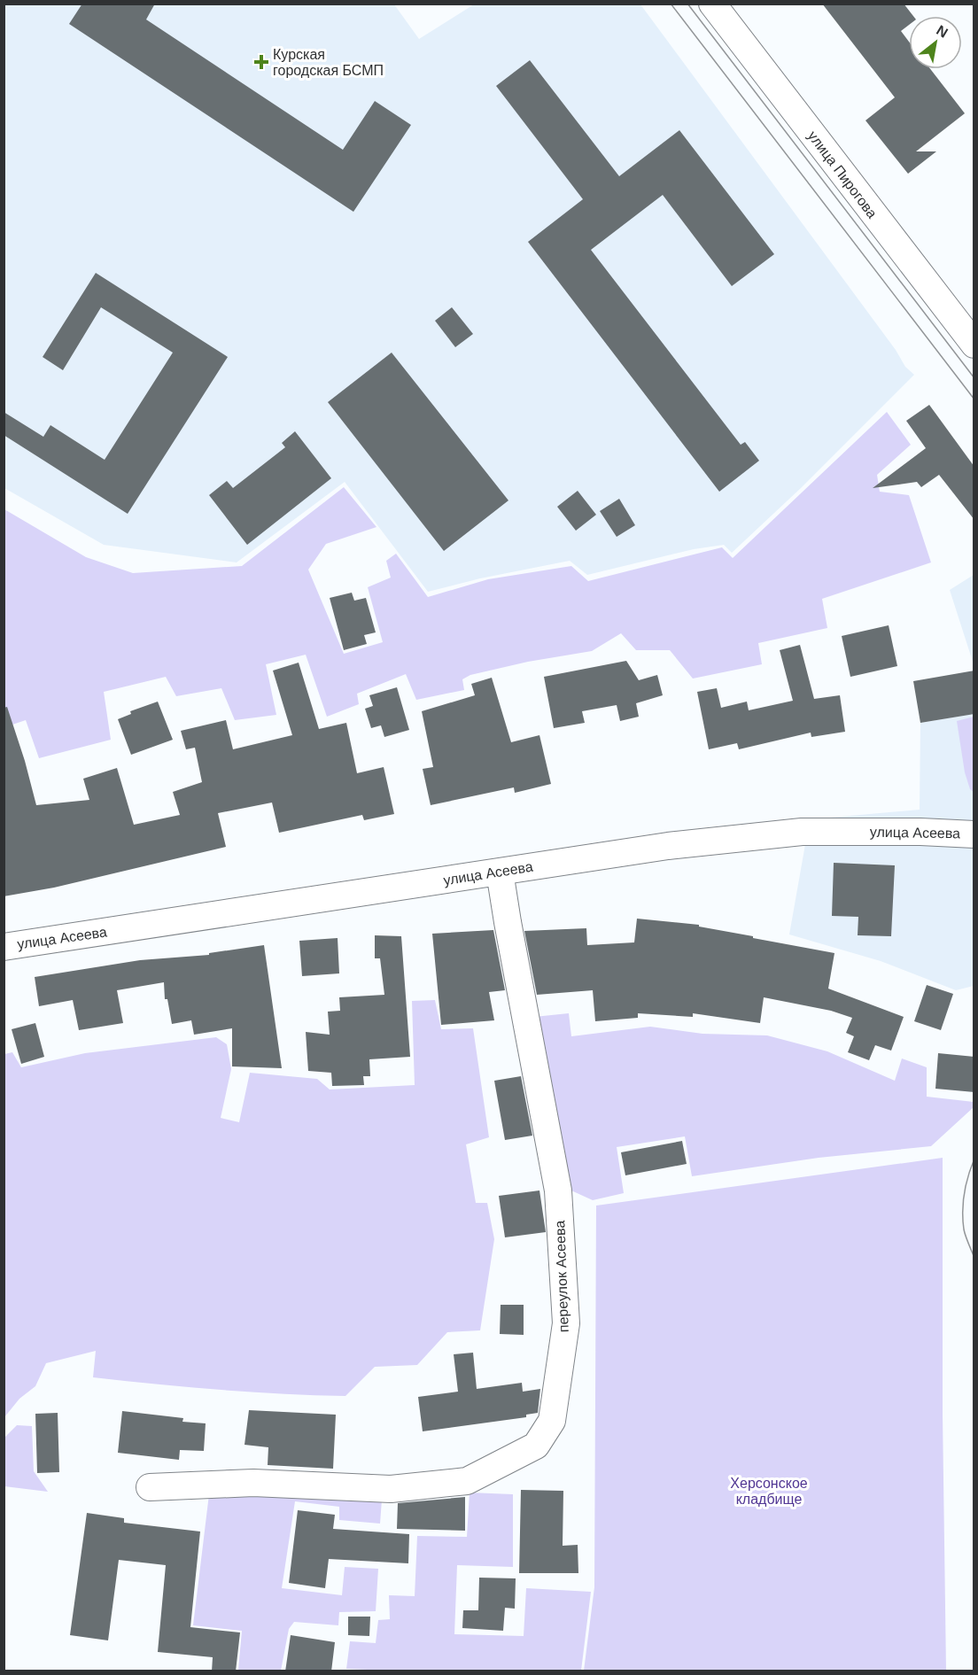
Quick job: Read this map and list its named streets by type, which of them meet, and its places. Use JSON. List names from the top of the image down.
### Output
{
  "streets": {
    "street": ["улица Пирогова", "улица Асеева", "переулок Асеева"]
  },
  "crossings": [
    ["улица Асеева", "переулок Асеева"]
  ],
  "parks": ["Херсонское кладбище"],
  "places": {
    "health": ["Курская городская БСМП"]
  },
  "north": "top right"
}
